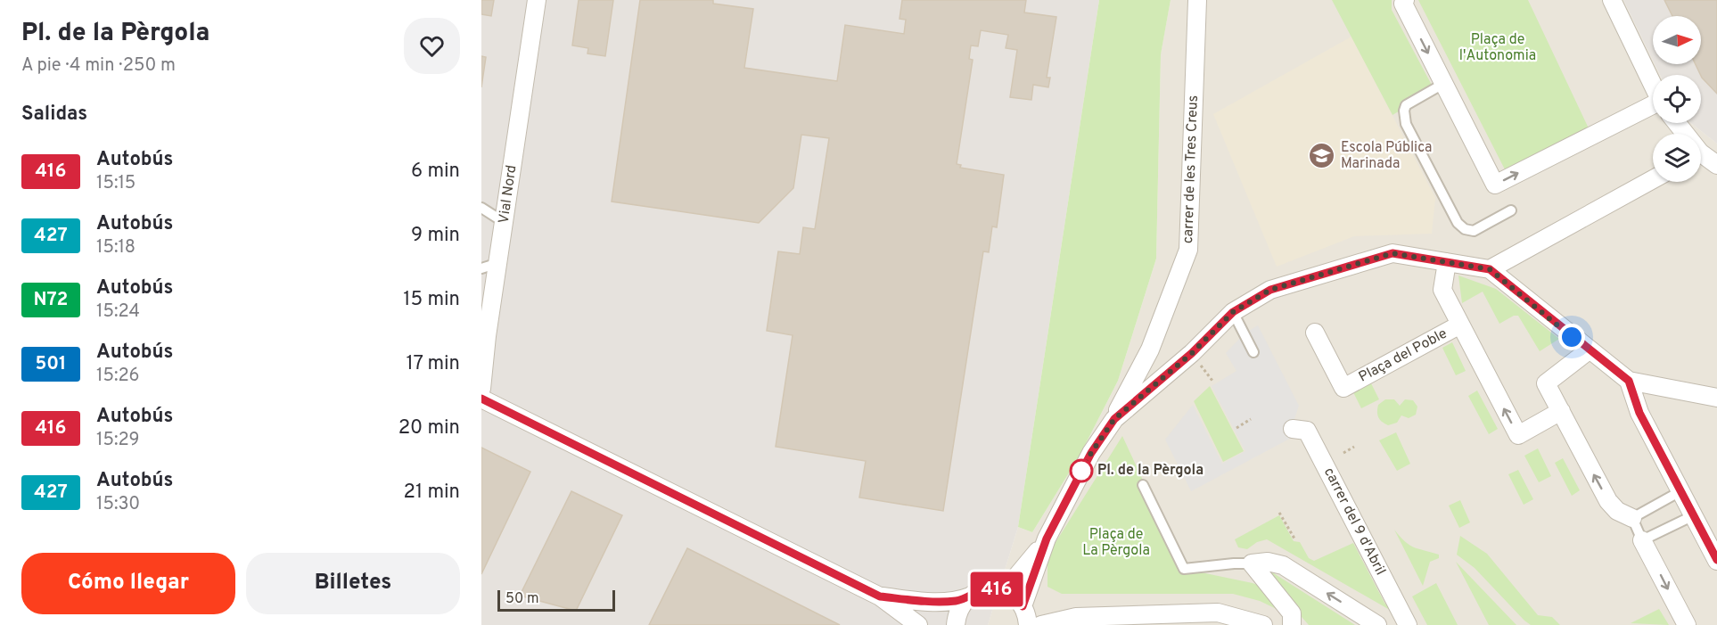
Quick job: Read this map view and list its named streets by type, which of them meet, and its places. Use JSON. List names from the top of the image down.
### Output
{
  "streets": {
    "street": [
      "carrer de les Tres Creus",
      "Vial Nord",
      "Plaça del Poble",
      "carrer del 9 d'Abril"
    ]
  },
  "parks": ["Plaça de l'Autonomia", "Plaça de La Pèrgola"],
  "places": {
    "school or university": ["Escola Pública Marinada"],
    "other": ["Pl. de la Pèrgola"]
  },
  "lines": ["bus line 416"],
  "scale_bar": "50 m",
  "north": "right",
  "page": {
    "heading": [
      ["Pl. de la Pèrgola", "A pie · 4 min · 250 m"],
      "Salidas"
    ],
    "on_map": "416",
    "list": [
      {
        "mark": "416",
        "name": "Autobús",
        "note": "15:15",
        "value": "6 min"
      },
      {
        "mark": "427",
        "name": "Autobús",
        "note": "15:18",
        "value": "9 min"
      },
      {
        "mark": "N72",
        "name": "Autobús",
        "note": "15:24",
        "value": "15 min"
      },
      {
        "mark": "501",
        "name": "Autobús",
        "note": "15:26",
        "value": "17 min"
      },
      {
        "mark": "416",
        "name": "Autobús",
        "note": "15:29",
        "value": "20 min"
      },
      {
        "mark": "427",
        "name": "Autobús",
        "note": "15:30",
        "value": "21 min"
      }
    ],
    "buttons": ["Cómo llegar", "Billetes"],
    "scale": "50 m"
  }
}
